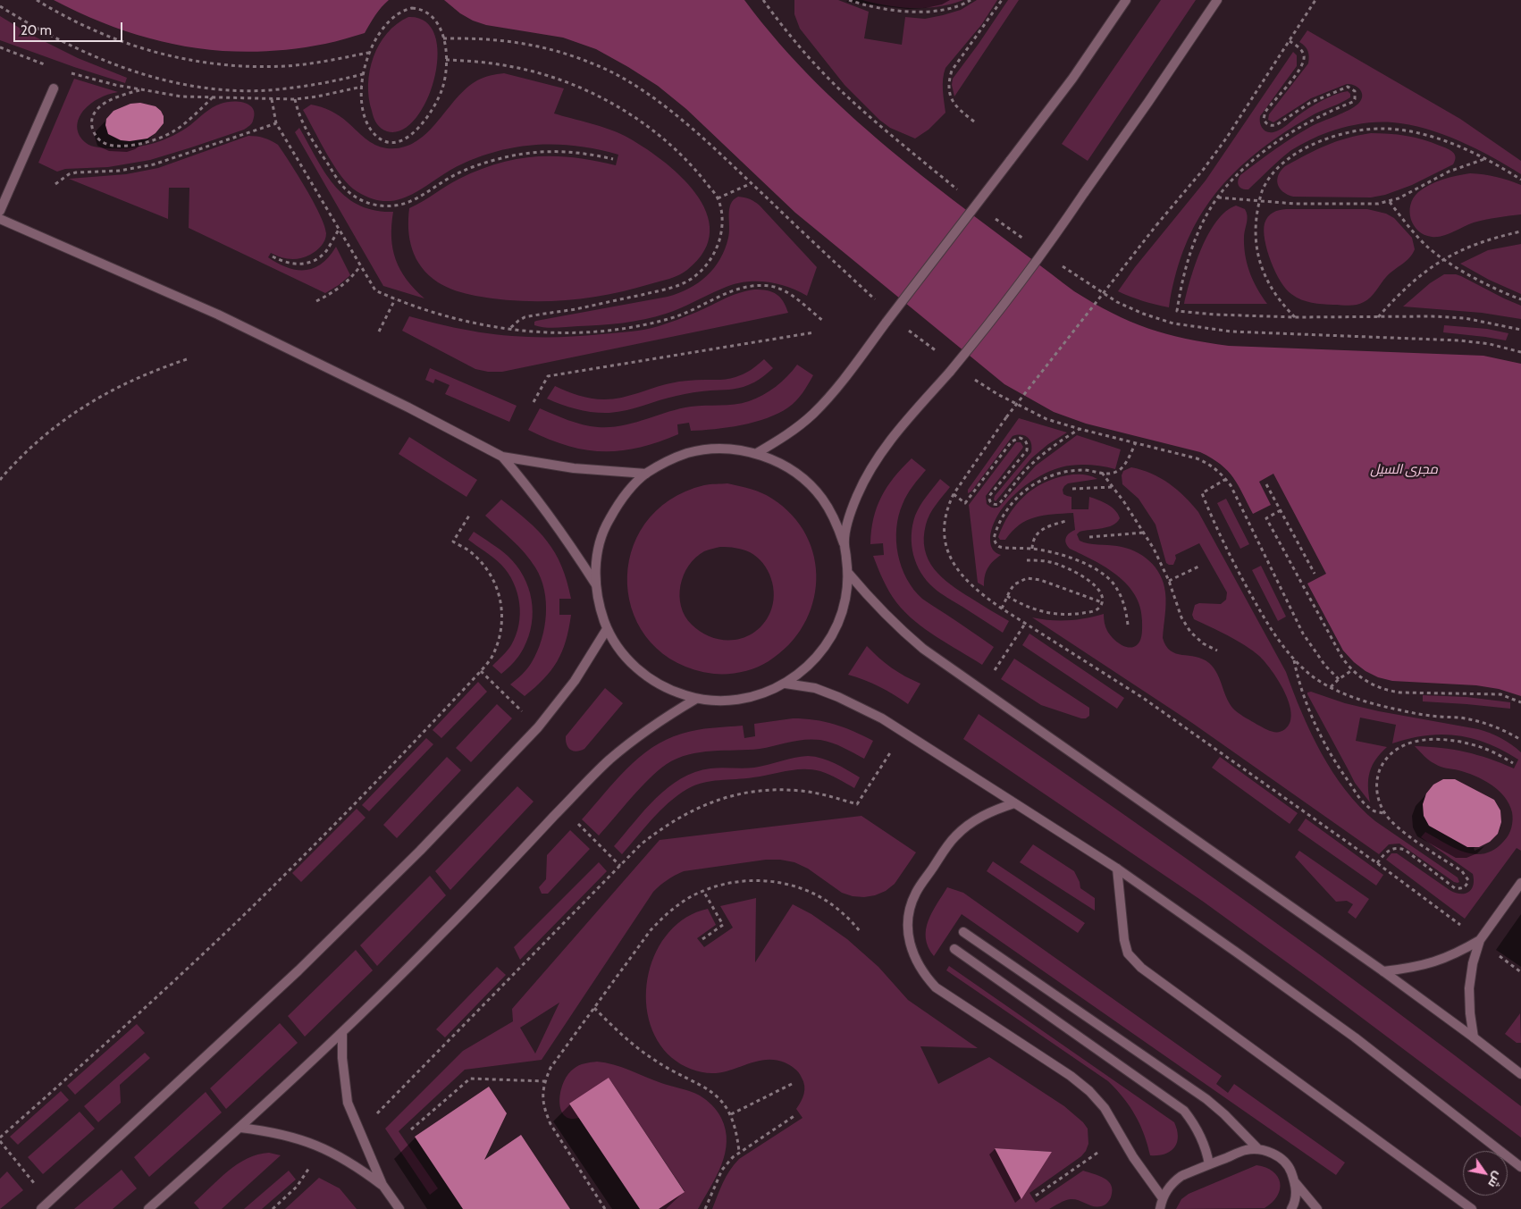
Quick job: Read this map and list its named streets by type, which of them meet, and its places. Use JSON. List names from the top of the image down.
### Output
{
  "water": ["مجرى السيل"],
  "scale_bar": "20 m",
  "north": "bottom right"
}
